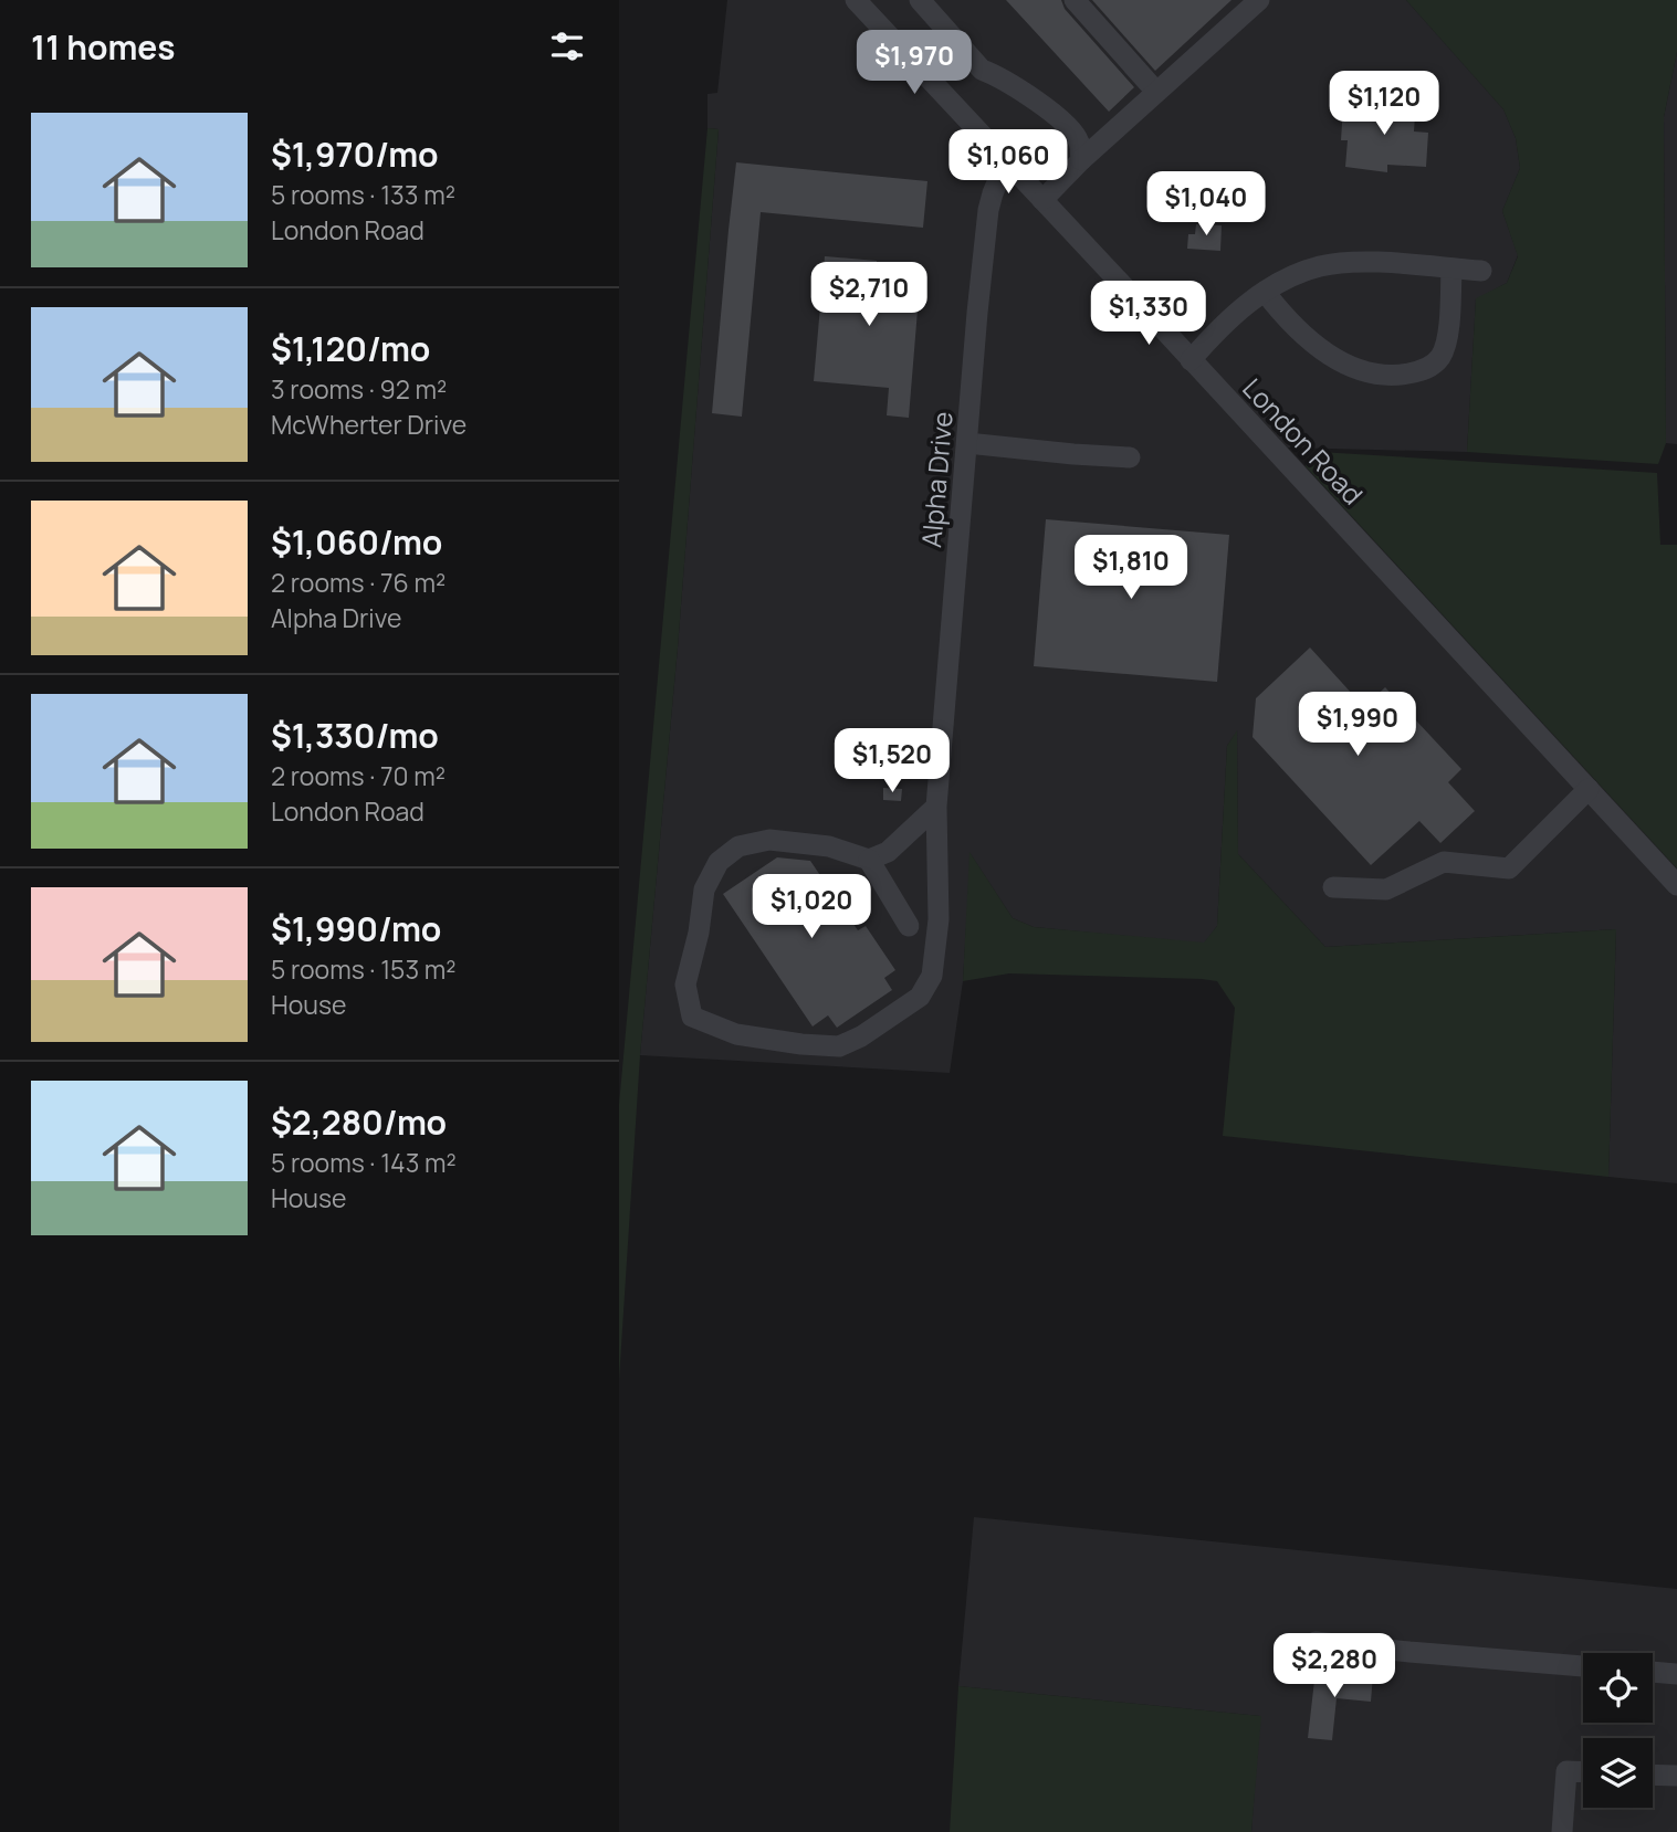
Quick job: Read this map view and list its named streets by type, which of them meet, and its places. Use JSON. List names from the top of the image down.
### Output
{
  "streets": {
    "street": ["London Road", "Alpha Drive"]
  },
  "crossings": [
    ["London Road", "Alpha Drive"]
  ],
  "page": {
    "heading": "11 homes",
    "price": [
      "$1,970",
      "$1,120",
      "$1,060",
      "$1,040",
      "$2,710",
      "$1,330",
      "$1,810",
      "$1,990",
      "$1,520",
      "$1,020",
      "$2,280"
    ],
    "list": [
      {
        "name": "$1,970/mo",
        "note": "5 rooms · 133 m² · London Road"
      },
      {
        "name": "$1,120/mo",
        "note": "3 rooms · 92 m² · McWherter Drive"
      },
      {
        "name": "$1,060/mo",
        "note": "2 rooms · 76 m² · Alpha Drive"
      },
      {
        "name": "$1,330/mo",
        "note": "2 rooms · 70 m² · London Road"
      },
      {
        "name": "$1,990/mo",
        "note": "5 rooms · 153 m² · House"
      },
      {
        "name": "$2,280/mo",
        "note": "5 rooms · 143 m² · House"
      }
    ]
  }
}
